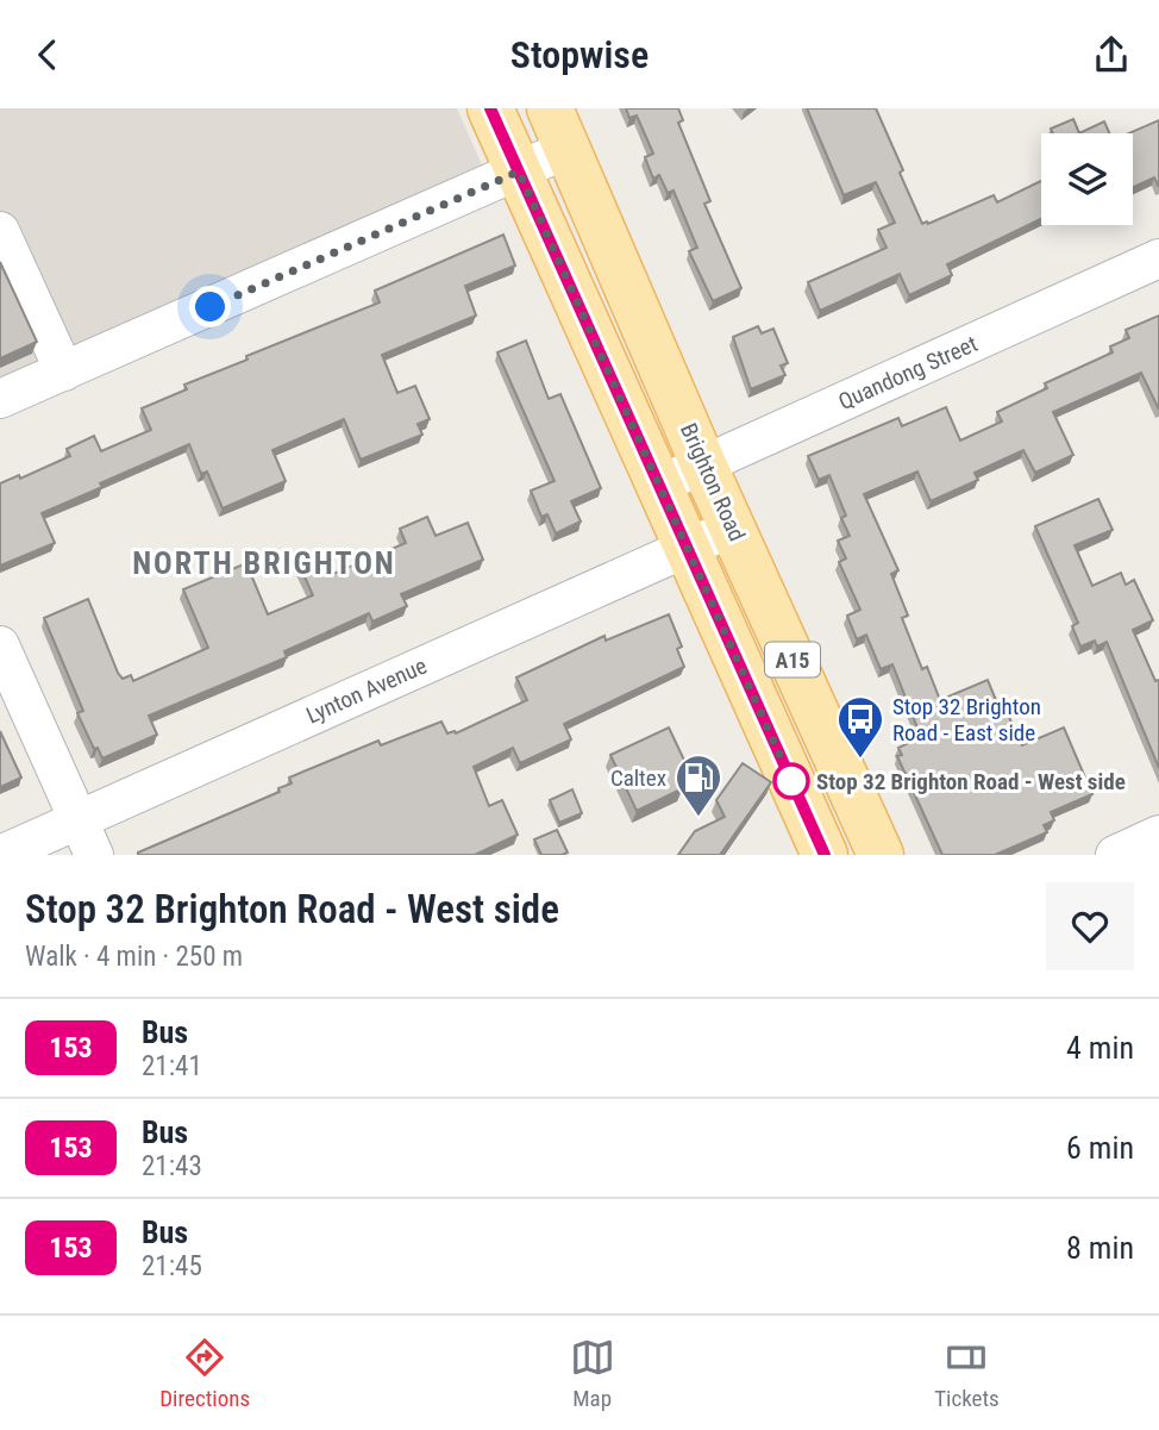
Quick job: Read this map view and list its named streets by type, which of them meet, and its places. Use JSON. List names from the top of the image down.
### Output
{
  "streets": {
    "main road": ["Brighton Road", "A15"],
    "street": ["Quandong Street", "Lynton Avenue"]
  },
  "crossings": [
    ["Quandong Street", "Brighton Road"],
    ["Quandong Street", "A15"],
    ["Brighton Road", "Lynton Avenue"],
    ["A15", "Lynton Avenue"]
  ],
  "districts": ["NORTH BRIGHTON"],
  "places": {
    "bus stop": ["Stop 32 Brighton Road - East side"],
    "other": ["Stop 32 Brighton Road - West side"],
    "fuel station": ["Caltex"]
  },
  "lines": ["bus line 153"],
  "page": {
    "header": "Stopwise",
    "heading": ["Stop 32 Brighton Road - West side", "Walk · 4 min · 250 m"],
    "list": [
      {
        "mark": "153",
        "name": "Bus",
        "note": "21:41",
        "value": "4 min"
      },
      {
        "mark": "153",
        "name": "Bus",
        "note": "21:43",
        "value": "6 min"
      },
      {
        "mark": "153",
        "name": "Bus",
        "note": "21:45",
        "value": "8 min"
      }
    ],
    "tabs": ["Directions", "Map", "Tickets"]
  }
}
